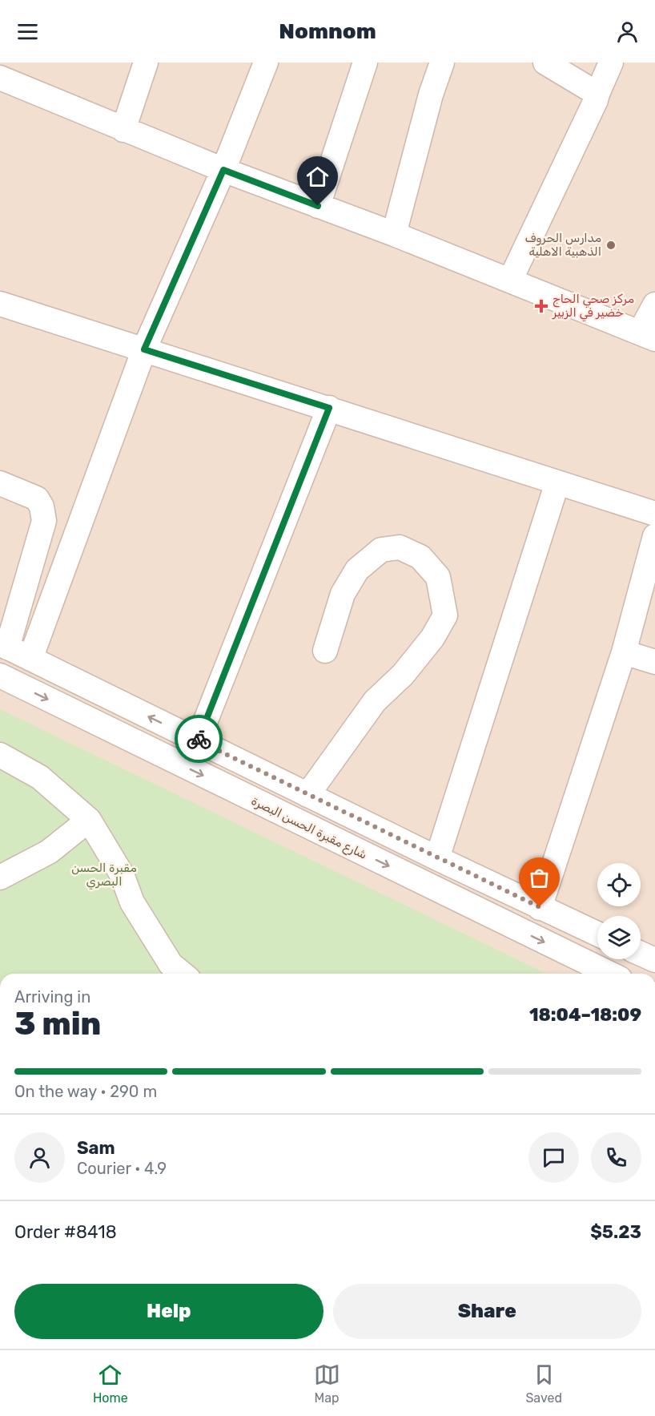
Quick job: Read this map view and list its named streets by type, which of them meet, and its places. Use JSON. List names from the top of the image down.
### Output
{
  "streets": {
    "street": ["شارع مقبرة الحسن البصرة"]
  },
  "parks": ["مقبرة الحسن البصري"],
  "places": {
    "other": ["مدارس الحروف الذهبية الاهلية"],
    "health": ["مركز صحي الحاج خضير في الزبير"]
  },
  "page": {
    "header": "Nomnom",
    "heading": ["3 min", "Arriving in", "18:04–18:09"],
    "panel": [
      "Sam",
      "Courier · 4.9",
      "Order #8418",
      "$5.23"
    ],
    "bar": "On the way · 290 m",
    "buttons": ["Help", "Share"],
    "tabs": ["Home", "Map", "Saved"]
  }
}
